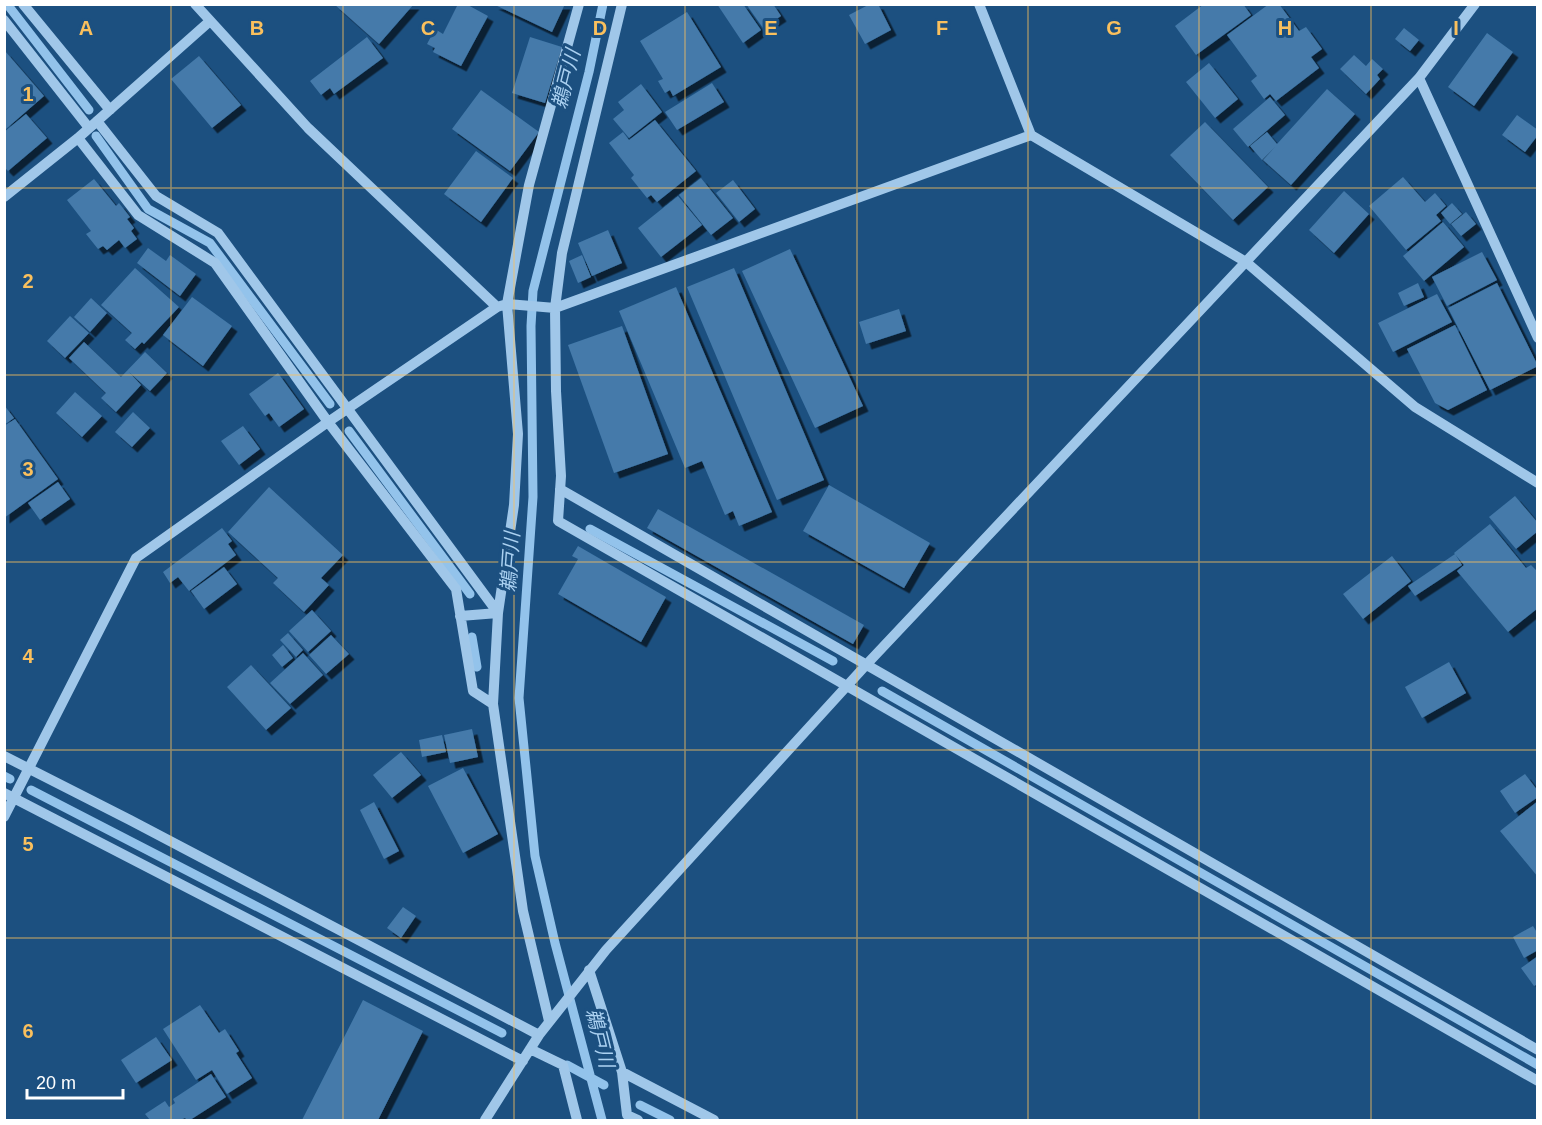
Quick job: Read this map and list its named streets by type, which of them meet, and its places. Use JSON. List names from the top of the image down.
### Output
{
  "water": ["鵜戸川"],
  "scale_bar": "20 m",
  "grid": {
    "columns": [
      "A",
      "B",
      "C",
      "D",
      "E",
      "F",
      "G",
      "H",
      "I"
    ],
    "rows": [
      "1",
      "2",
      "3",
      "4",
      "5",
      "6"
    ]
  }
}
